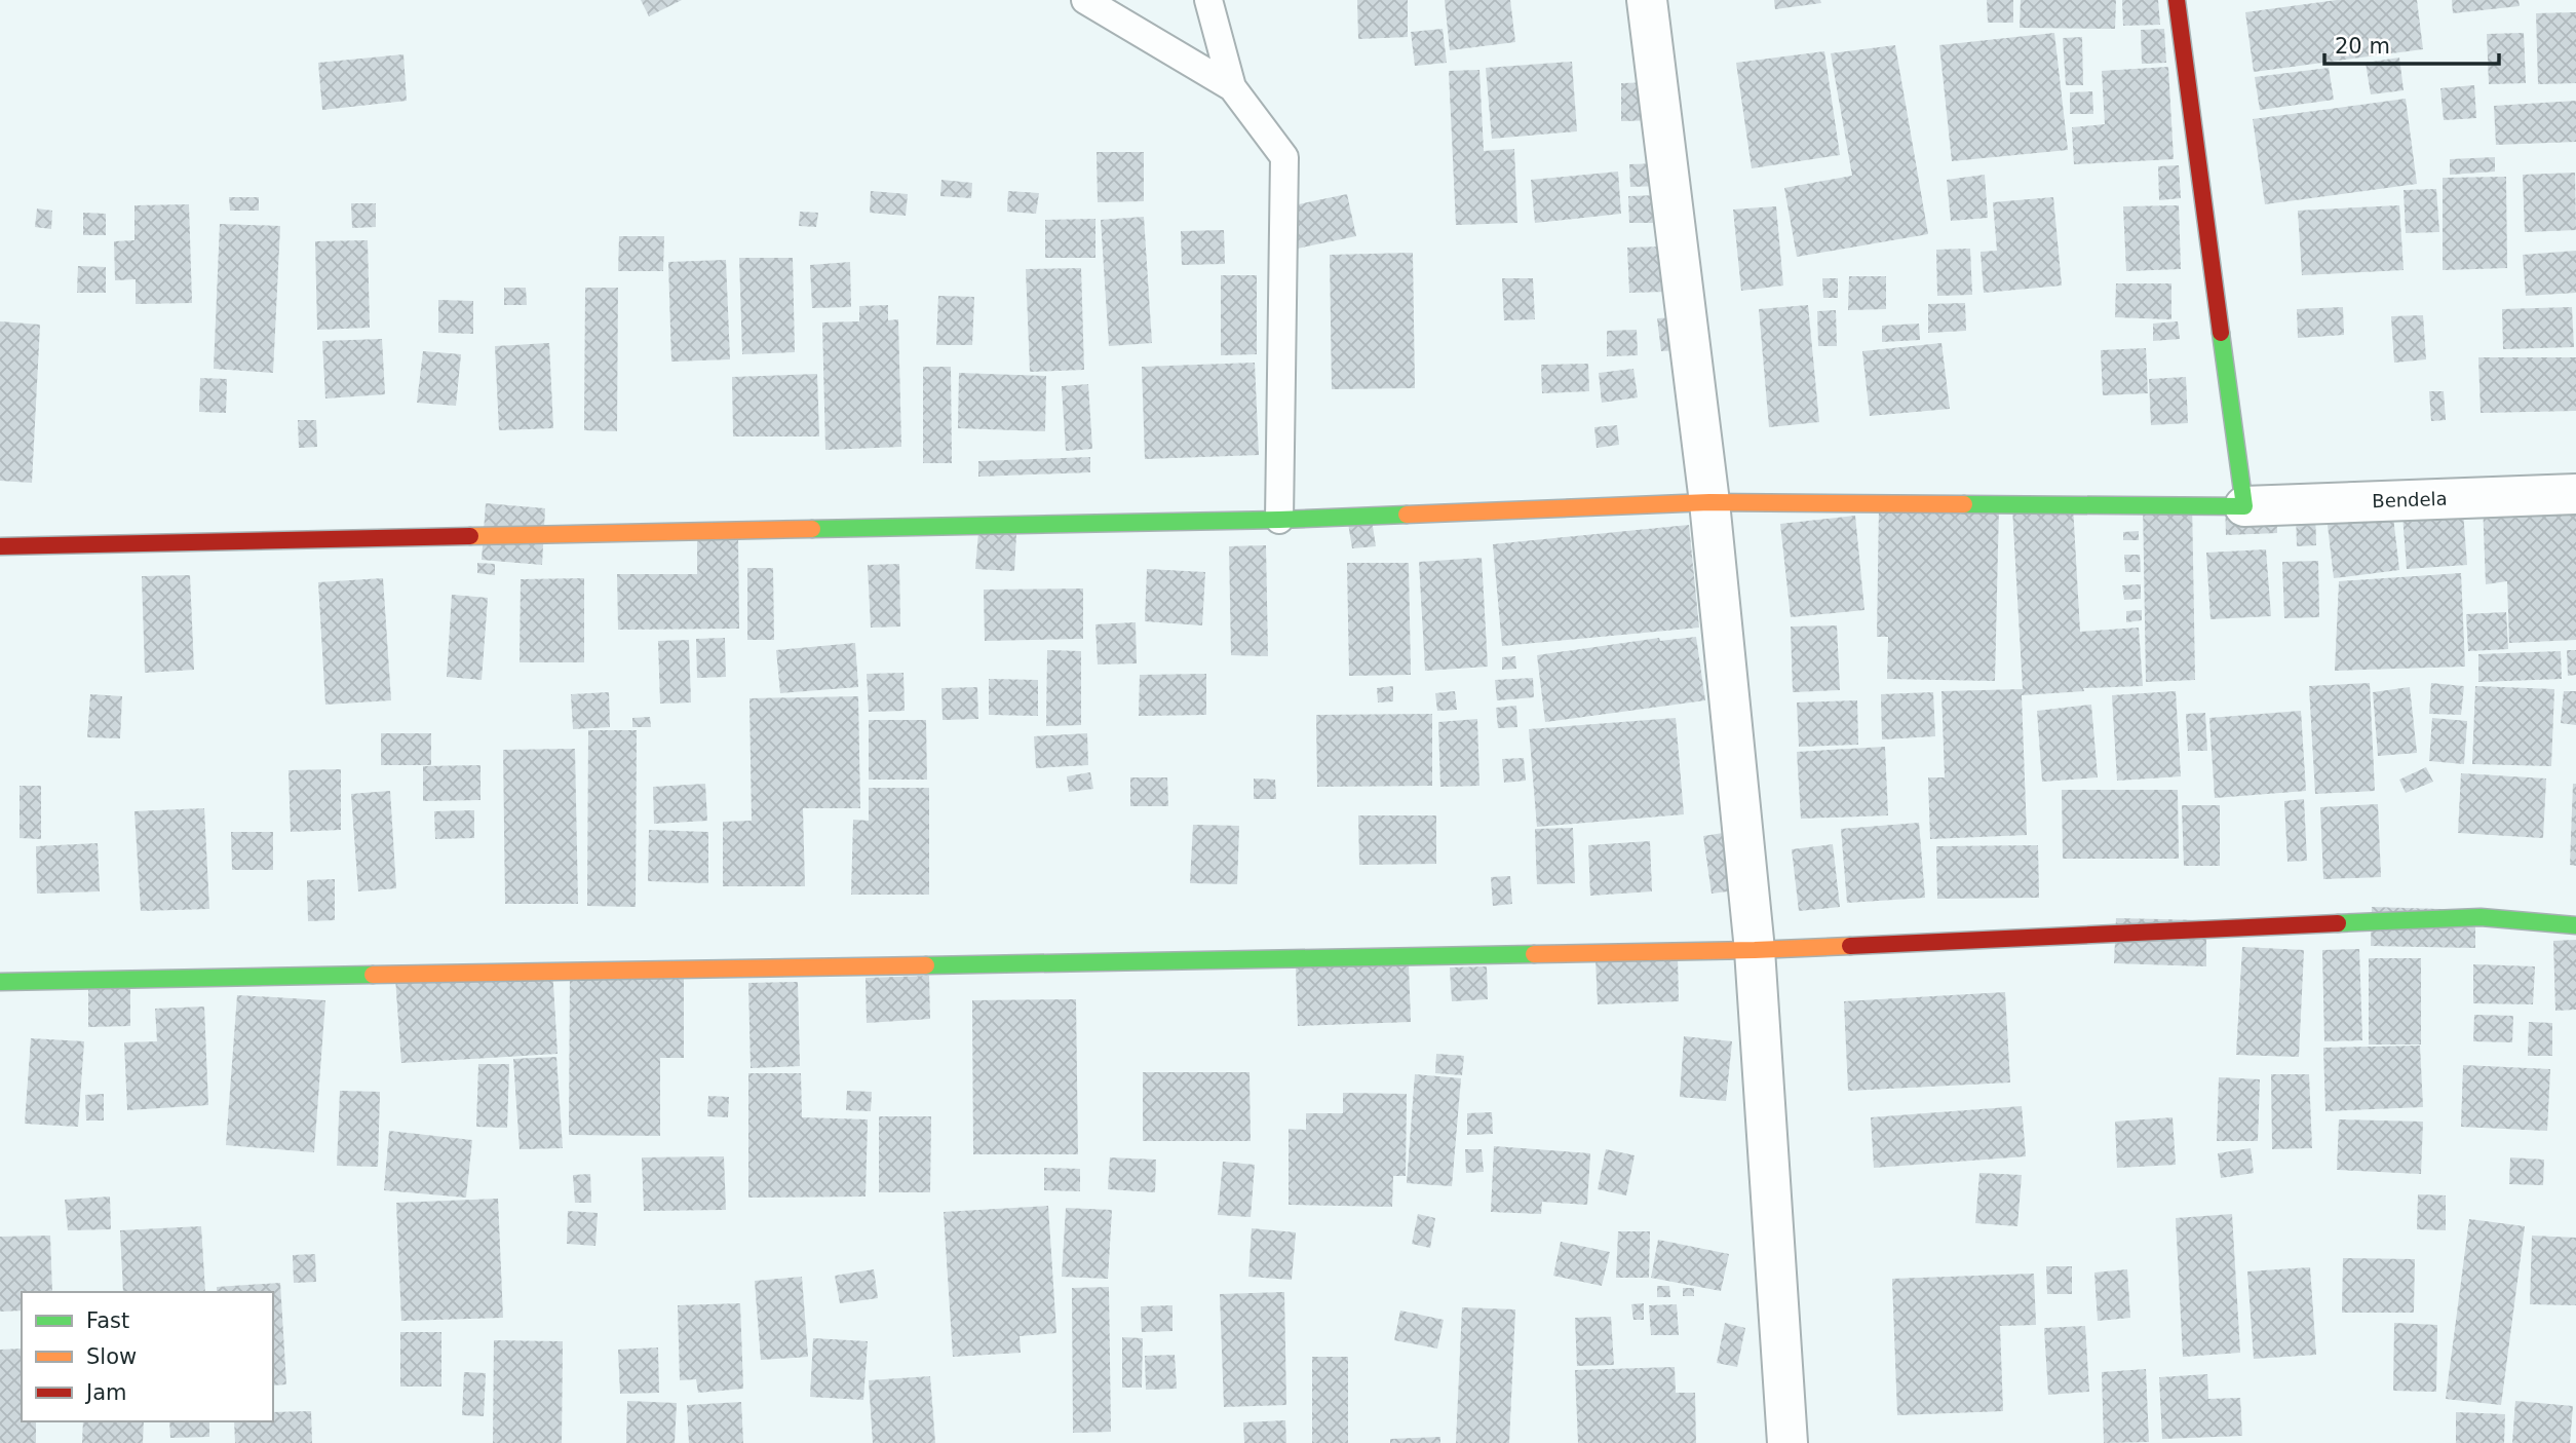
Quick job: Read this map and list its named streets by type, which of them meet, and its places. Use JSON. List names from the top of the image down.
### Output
{
  "streets": {
    "street": ["Bendela"]
  },
  "legend": ["Fast", "Slow", "Jam"],
  "scale_bar": "20 m"
}
